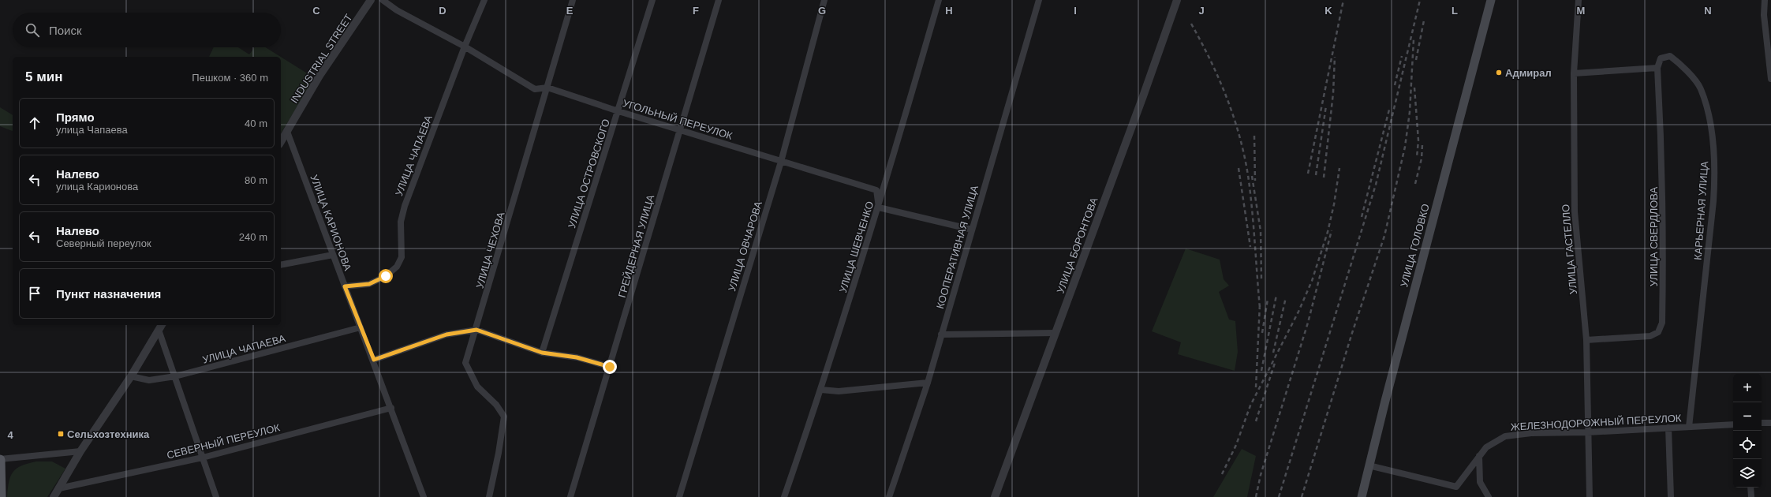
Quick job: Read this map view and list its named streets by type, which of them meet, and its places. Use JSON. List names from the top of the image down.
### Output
{
  "streets": {
    "main road": ["УЛИЦА ГОЛОВКО"],
    "street": [
      "INDUSTRIAL STREET",
      "УГОЛЬНЫЙ ПЕРЕУЛОК",
      "УЛИЦА ЧАПАЕВА",
      "УЛИЦА ОСТРОВСКОГО",
      "КАРЬЕРНАЯ УЛИЦА",
      "УЛИЦА КАРИОНОВА",
      "УЛИЦА СВЕРДЛОВА",
      "УЛИЦА БОРОНТОВА",
      "ГРЕЙДЕРНАЯ УЛИЦА",
      "УЛИЦА ОВЧАРОВА",
      "УЛИЦА ШЕВЧЕНКО",
      "КООПЕРАТИВНАЯ УЛИЦА",
      "УЛИЦА ГАСТЕЛЛО",
      "УЛИЦА ЧЕХОВА",
      "ЖЕЛЕЗНОДОРОЖНЫЙ ПЕРЕУЛОК",
      "СЕВЕРНЫЙ ПЕРЕУЛОК"
    ]
  },
  "crossings": [
    ["INDUSTRIAL STREET", "УЛИЦА КАРИОНОВА"],
    ["УГОЛЬНЫЙ ПЕРЕУЛОК", "УЛИЦА ЧАПАЕВА"],
    ["УГОЛЬНЫЙ ПЕРЕУЛОК", "УЛИЦА ОСТРОВСКОГО"],
    ["УГОЛЬНЫЙ ПЕРЕУЛОК", "ГРЕЙДЕРНАЯ УЛИЦА"],
    ["УГОЛЬНЫЙ ПЕРЕУЛОК", "УЛИЦА ОВЧАРОВА"],
    ["УГОЛЬНЫЙ ПЕРЕУЛОК", "УЛИЦА ШЕВЧЕНКО"],
    ["УГОЛЬНЫЙ ПЕРЕУЛОК", "УЛИЦА ЧЕХОВА"],
    ["УЛИЦА ЧАПАЕВА", "УЛИЦА КАРИОНОВА"],
    ["КАРЬЕРНАЯ УЛИЦА", "УЛИЦА СВЕРДЛОВА"],
    ["КАРЬЕРНАЯ УЛИЦА", "ЖЕЛЕЗНОДОРОЖНЫЙ ПЕРЕУЛОК"],
    ["УЛИЦА КАРИОНОВА", "СЕВЕРНЫЙ ПЕРЕУЛОК"],
    ["УЛИЦА СВЕРДЛОВА", "УЛИЦА ГАСТЕЛЛО"],
    ["УЛИЦА ГОЛОВКО", "ЖЕЛЕЗНОДОРОЖНЫЙ ПЕРЕУЛОК"],
    ["УЛИЦА ГАСТЕЛЛО", "ЖЕЛЕЗНОДОРОЖНЫЙ ПЕРЕУЛОК"]
  ],
  "places": {
    "other": ["Адмирал"],
    "transit": ["Сельхозтехника"]
  },
  "page": {
    "search": "Поиск",
    "heading": ["5 мин", "Пешком · 360 m"],
    "list": [
      ["Прямо", "улица Чапаева", "40 m"],
      ["Налево", "улица Карионова", "80 m"],
      ["Налево", "Северный переулок", "240 m"],
      "Пункт назначения"
    ],
    "map_buttons": ["+", "−"]
  },
  "grid": {
    "columns": [
      "C",
      "D",
      "E",
      "F",
      "G",
      "H",
      "I",
      "J",
      "K",
      "L",
      "M",
      "N"
    ],
    "rows": ["4"]
  }
}
